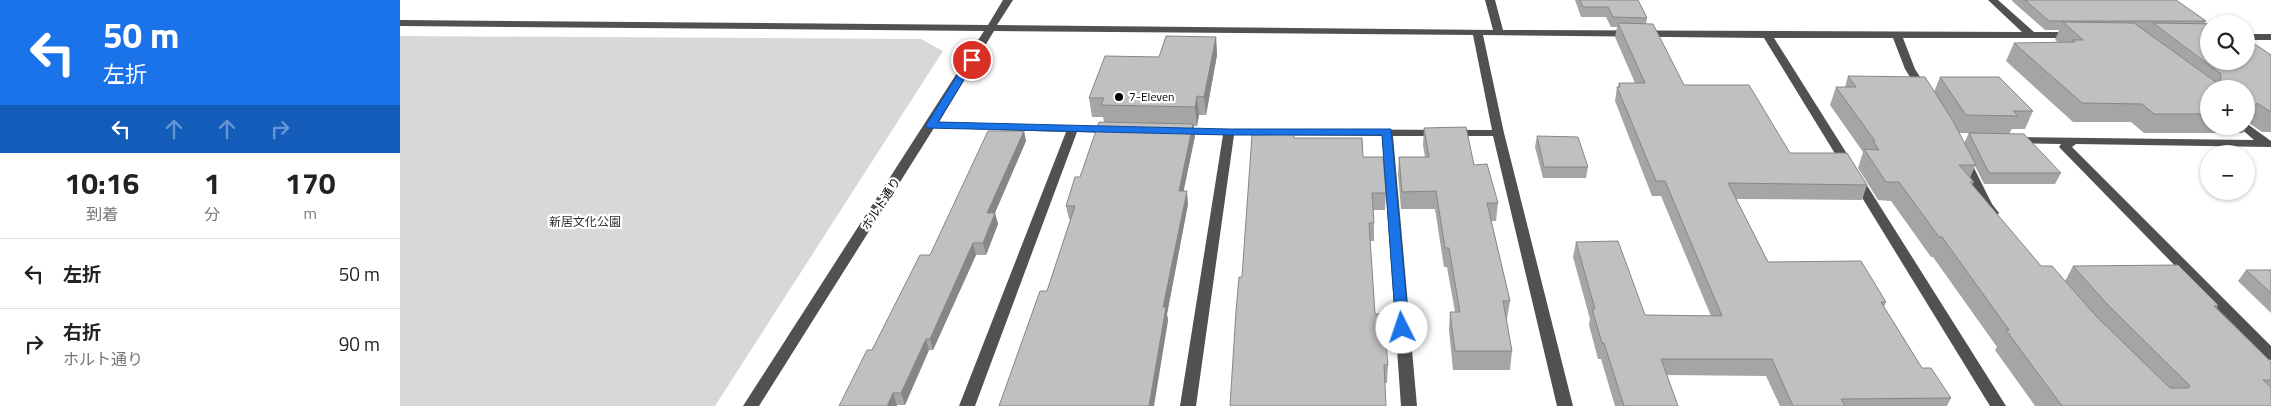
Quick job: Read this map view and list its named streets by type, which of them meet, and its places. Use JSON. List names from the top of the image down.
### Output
{
  "streets": {
    "street": ["ホルト通り"]
  },
  "parks": ["新居文化公園"],
  "places": ["7-Eleven"],
  "page": {
    "turn": ["50 m", "左折"],
    "map_buttons": ["+", "−"],
    "eta": [
      "10:16",
      "到着",
      "1",
      "分",
      "170",
      "m"
    ],
    "list": [
      {
        "name": "左折",
        "value": "50 m"
      },
      {
        "name": "右折",
        "note": "ホルト通り",
        "value": "90 m"
      }
    ]
  }
}
